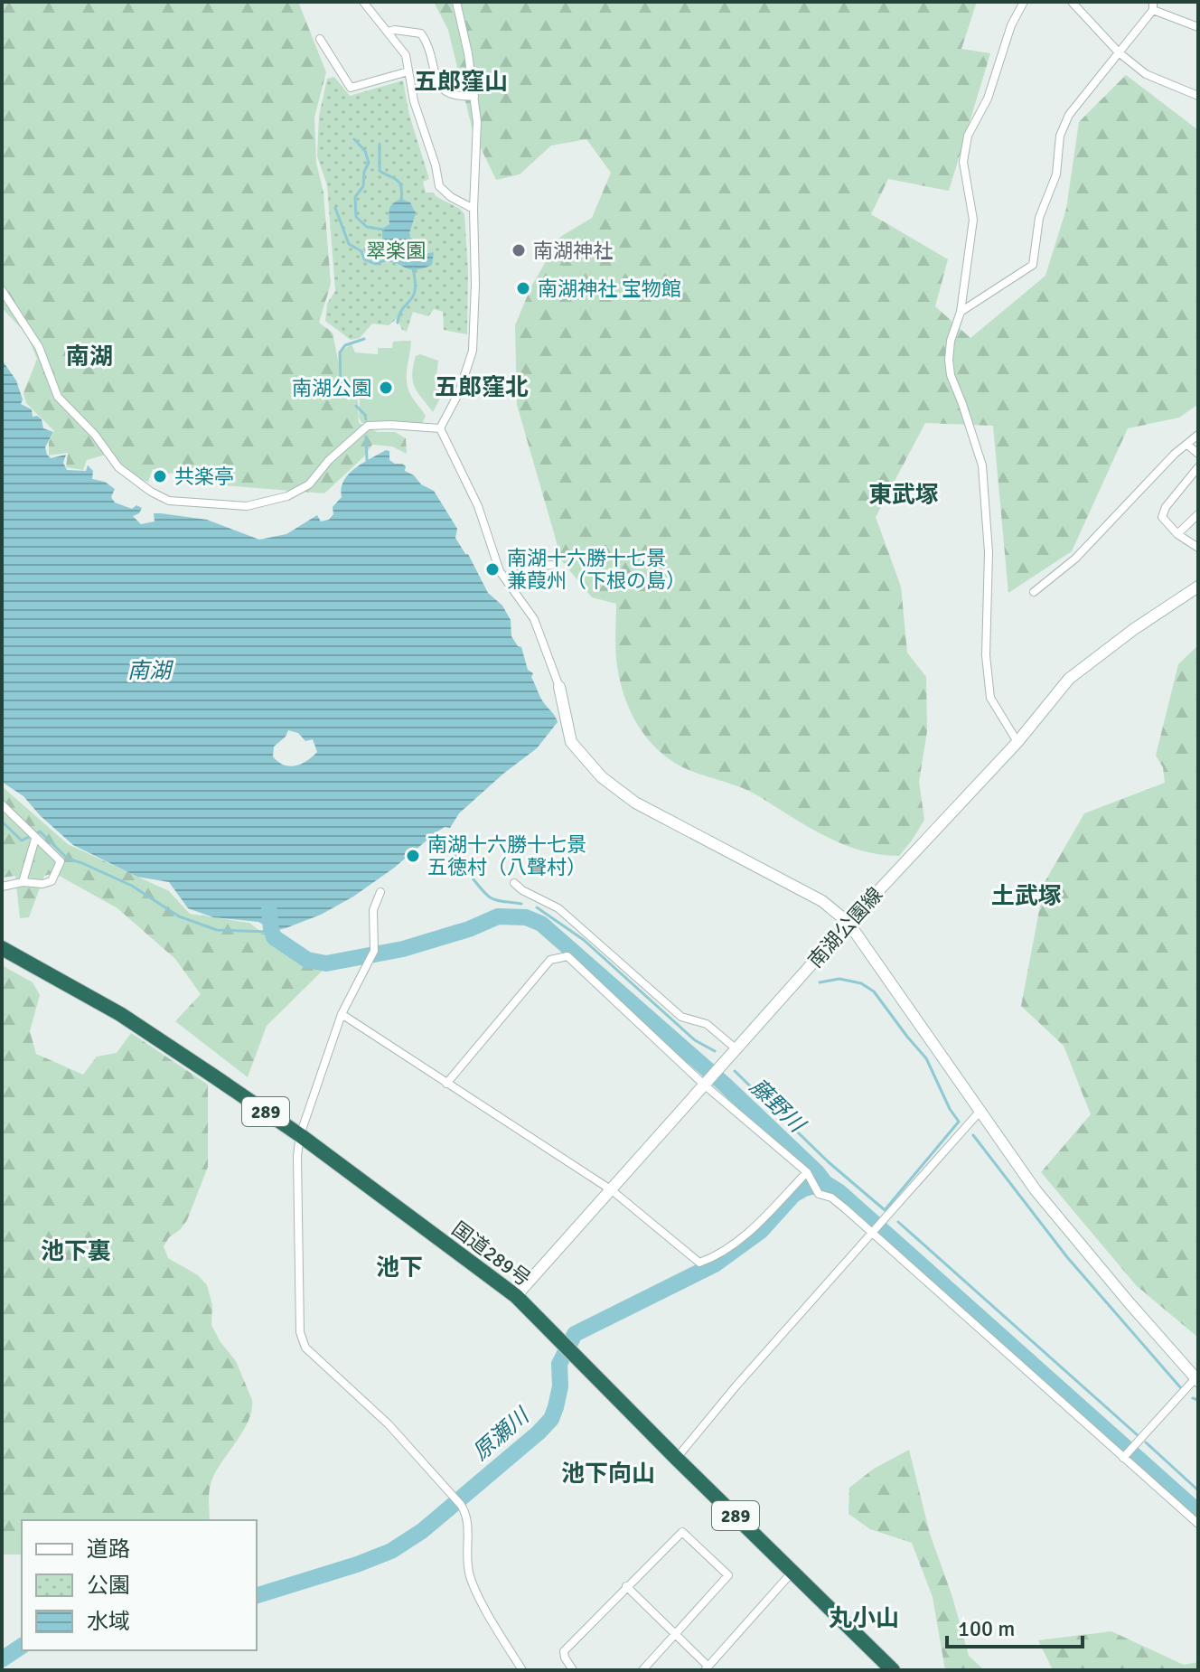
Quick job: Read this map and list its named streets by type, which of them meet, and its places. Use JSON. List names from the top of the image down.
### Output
{
  "streets": {
    "highway": ["289", "国道289号"],
    "main road": ["南湖公園線"]
  },
  "crossings": [
    ["南湖公園線", "国道289号"]
  ],
  "districts": [
    "五郎窪山",
    "南湖",
    "五郎窪北",
    "東武塚",
    "土武塚",
    "池下裏",
    "池下",
    "池下向山",
    "丸小山"
  ],
  "water": ["南湖", "藤野川", "原瀬川"],
  "parks": ["翠楽園"],
  "places": [
    "南湖神社",
    "南湖神社 宝物館",
    "南湖公園",
    "共楽亭",
    "南湖十六勝十七景 兼葭州（下根の島）",
    "南湖十六勝十七景 五徳村（八聲村）"
  ],
  "legend": ["道路", "公園", "水域"],
  "scale_bar": "100 m"
}
